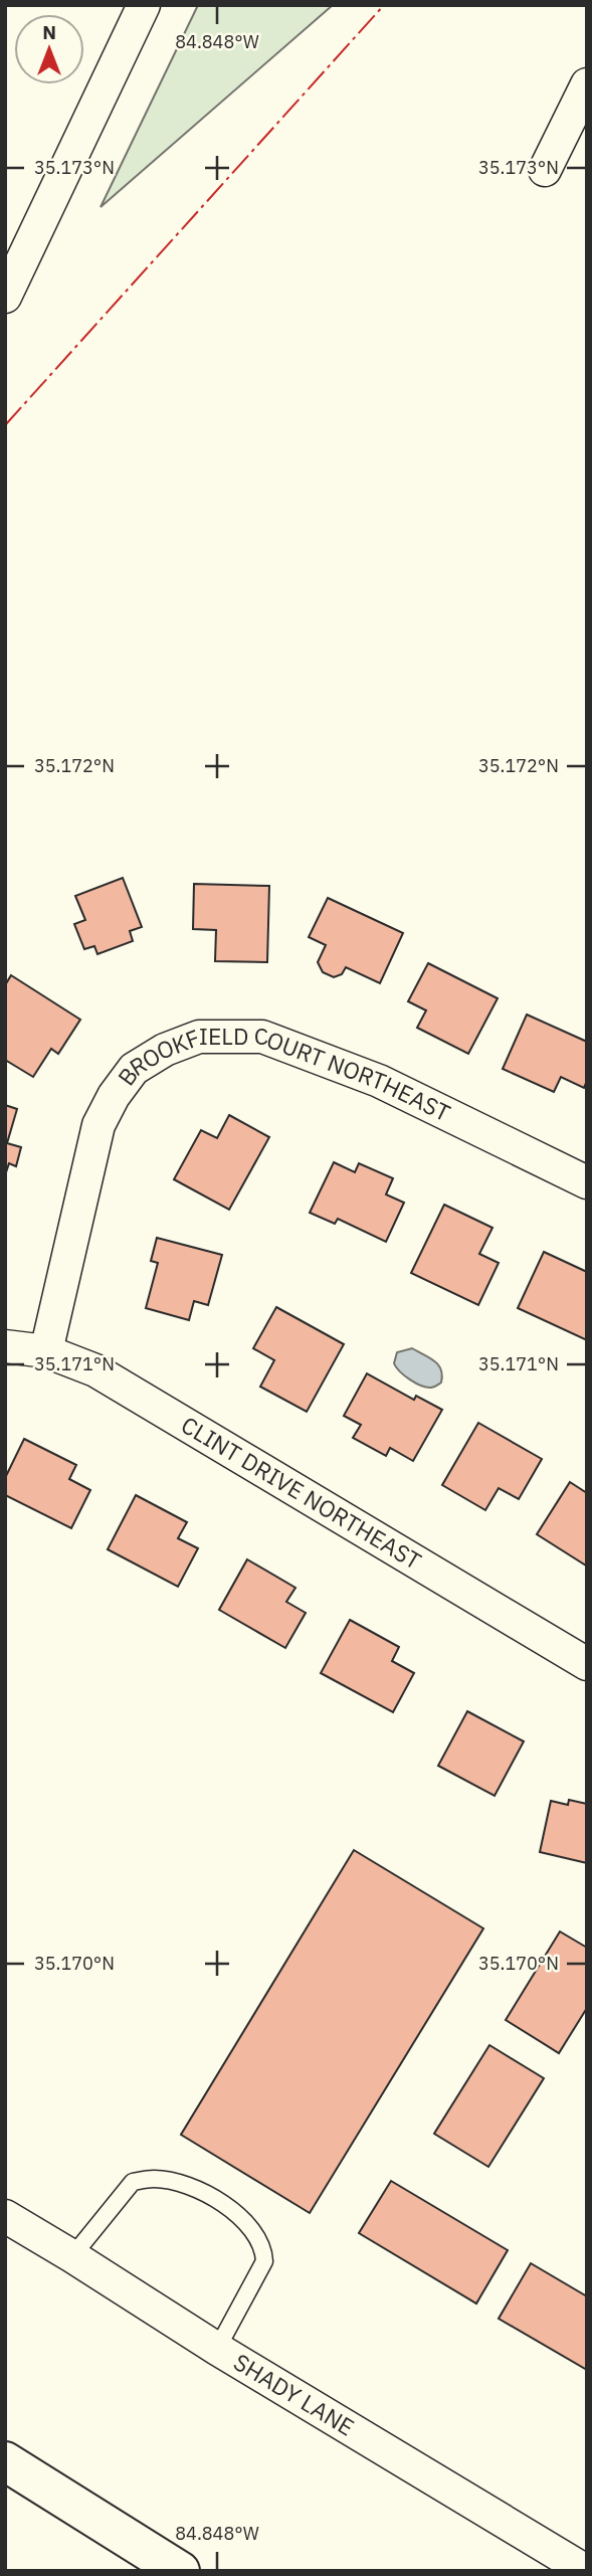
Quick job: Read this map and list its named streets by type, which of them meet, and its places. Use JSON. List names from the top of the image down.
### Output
{
  "streets": {
    "street": ["BROOKFIELD COURT NORTHEAST", "CLINT DRIVE NORTHEAST", "SHADY LANE"]
  },
  "crossings": [
    ["BROOKFIELD COURT NORTHEAST", "CLINT DRIVE NORTHEAST"]
  ],
  "north": "top",
  "coordinates": [
    "84.848°W",
    "35.173°N",
    "35.172°N",
    "35.171°N",
    "35.170°N"
  ]
}
